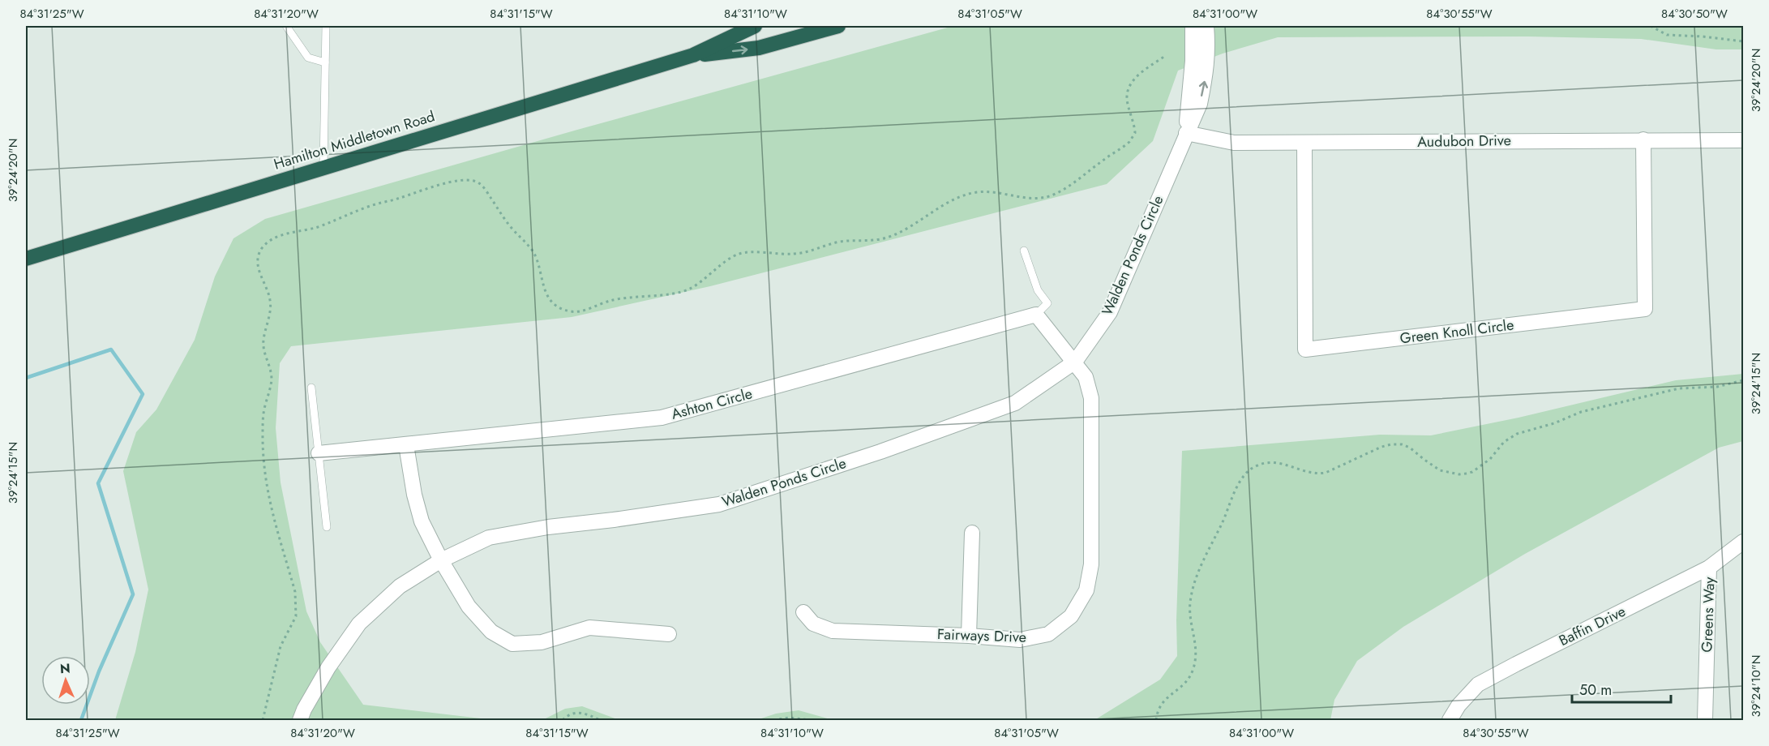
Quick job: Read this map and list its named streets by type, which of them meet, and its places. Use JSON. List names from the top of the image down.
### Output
{
  "streets": {
    "highway": ["Hamilton Middletown Road"],
    "street": [
      "Audubon Drive",
      "Walden Ponds Circle",
      "Green Knoll Circle",
      "Ashton Circle",
      "Greens Way",
      "Baffin Drive",
      "Fairways Drive"
    ]
  },
  "crossings": [
    ["Audubon Drive", "Walden Ponds Circle"],
    ["Audubon Drive", "Green Knoll Circle"],
    ["Walden Ponds Circle", "Fairways Drive"],
    ["Greens Way", "Baffin Drive"]
  ],
  "scale_bar": "50 m",
  "north": "top",
  "coordinates": [
    "84°31'25\"W",
    "84°31'20\"W",
    "84°31'15\"W",
    "84°31'10\"W",
    "84°31'05\"W",
    "84°31'00\"W",
    "84°30'55\"W",
    "84°30'50\"W",
    "39°24'20\"N",
    "39°24'15\"N",
    "39°24'10\"N"
  ]
}
